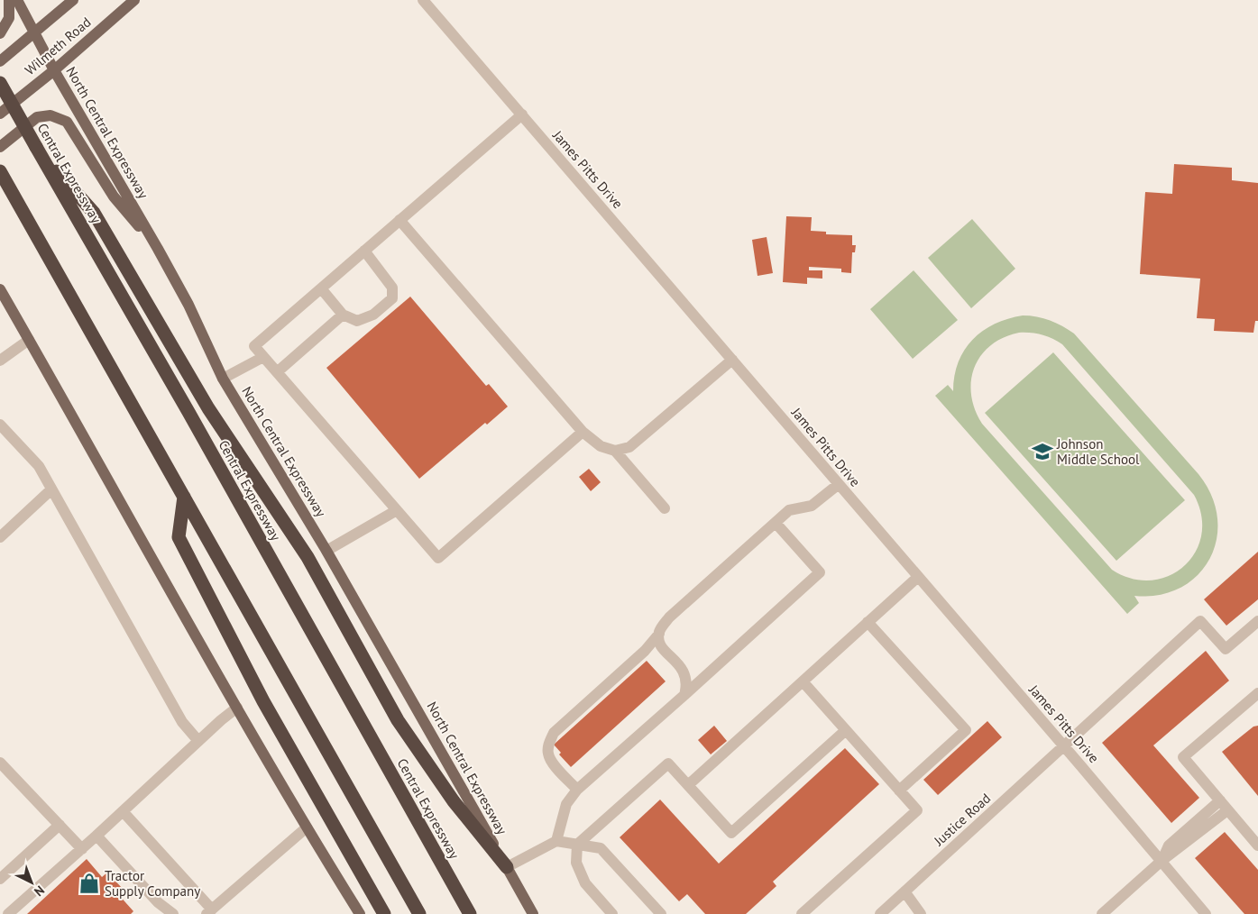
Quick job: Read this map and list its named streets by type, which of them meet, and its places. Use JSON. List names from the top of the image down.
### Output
{
  "streets": {
    "highway": ["Central Expressway"],
    "main road": ["Wilmeth Road", "North Central Expressway"],
    "street": ["James Pitts Drive", "Justice Road"]
  },
  "crossings": [
    ["Wilmeth Road", "North Central Expressway"],
    ["James Pitts Drive", "Justice Road"]
  ],
  "places": {
    "school or university": ["Johnson Middle School"],
    "shop": ["Tractor Supply Company"]
  },
  "north": "bottom right"
}
